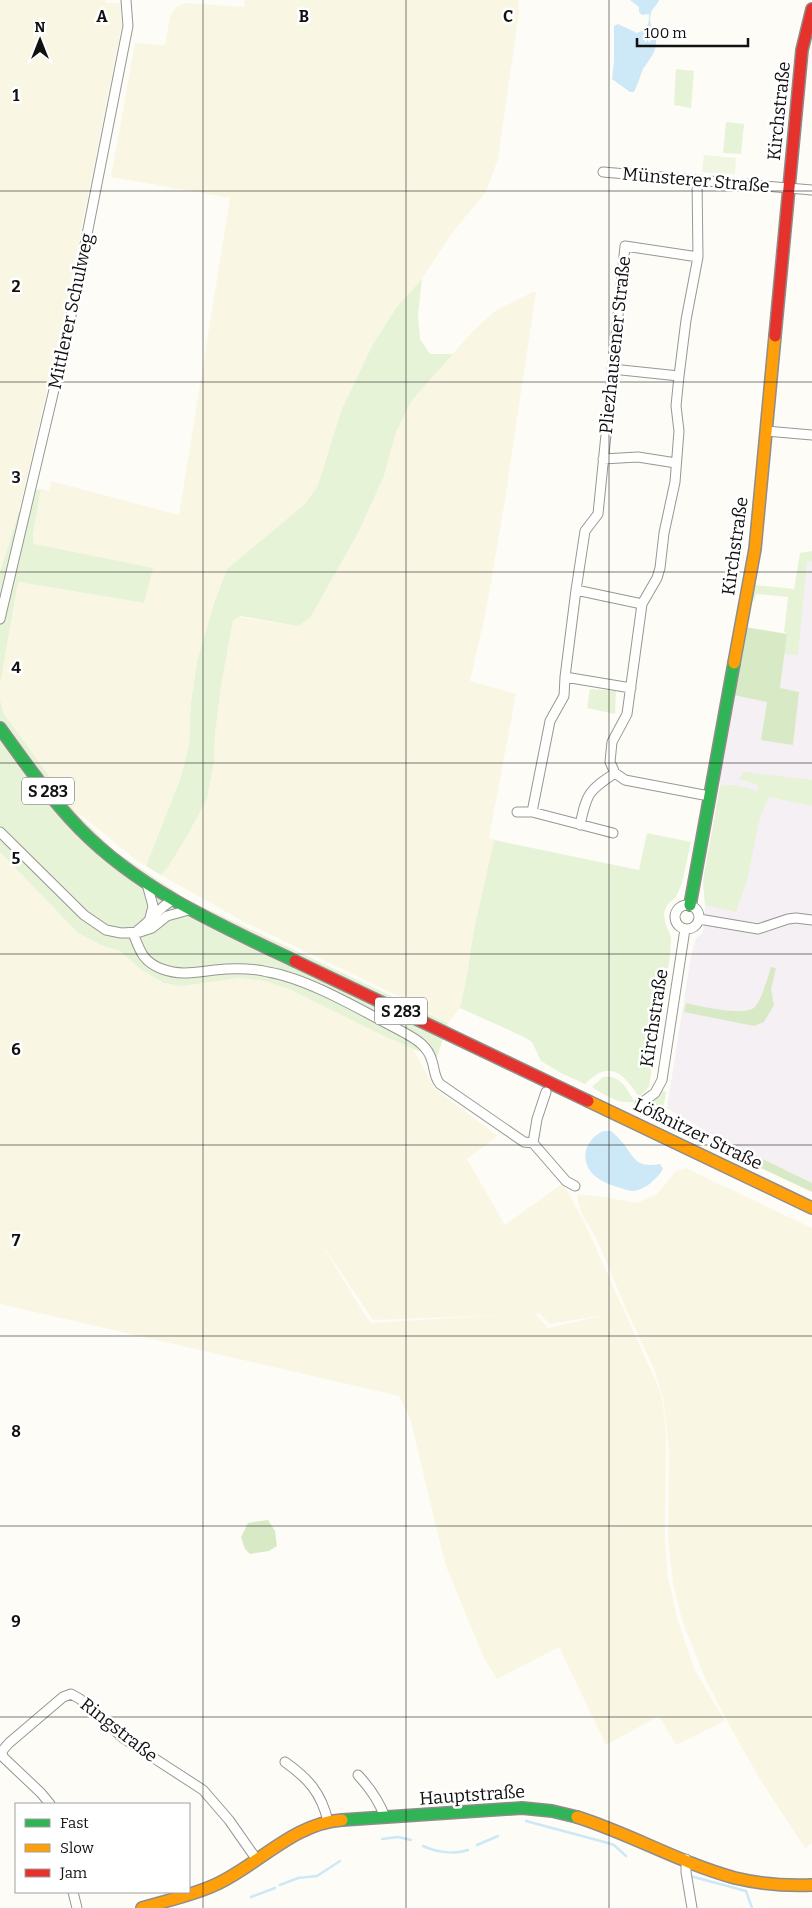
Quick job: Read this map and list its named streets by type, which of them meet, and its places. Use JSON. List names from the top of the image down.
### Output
{
  "streets": {
    "main road": [
      "Kirchstraße",
      "S 283",
      "Lößnitzer Straße",
      "Hauptstraße"
    ],
    "street": [
      "Münsterer Straße",
      "Mittlerer Schulweg",
      "Pliezhausener Straße",
      "Ringstraße"
    ]
  },
  "crossings": [
    ["Kirchstraße", "Münsterer Straße"],
    ["S 283", "Lößnitzer Straße"],
    ["Ringstraße", "Hauptstraße"]
  ],
  "legend": ["Fast", "Slow", "Jam"],
  "scale_bar": "100 m",
  "north": "top",
  "grid": {
    "columns": ["A", "B", "C"],
    "rows": [
      "1",
      "2",
      "3",
      "4",
      "5",
      "6",
      "7",
      "8",
      "9"
    ]
  }
}
